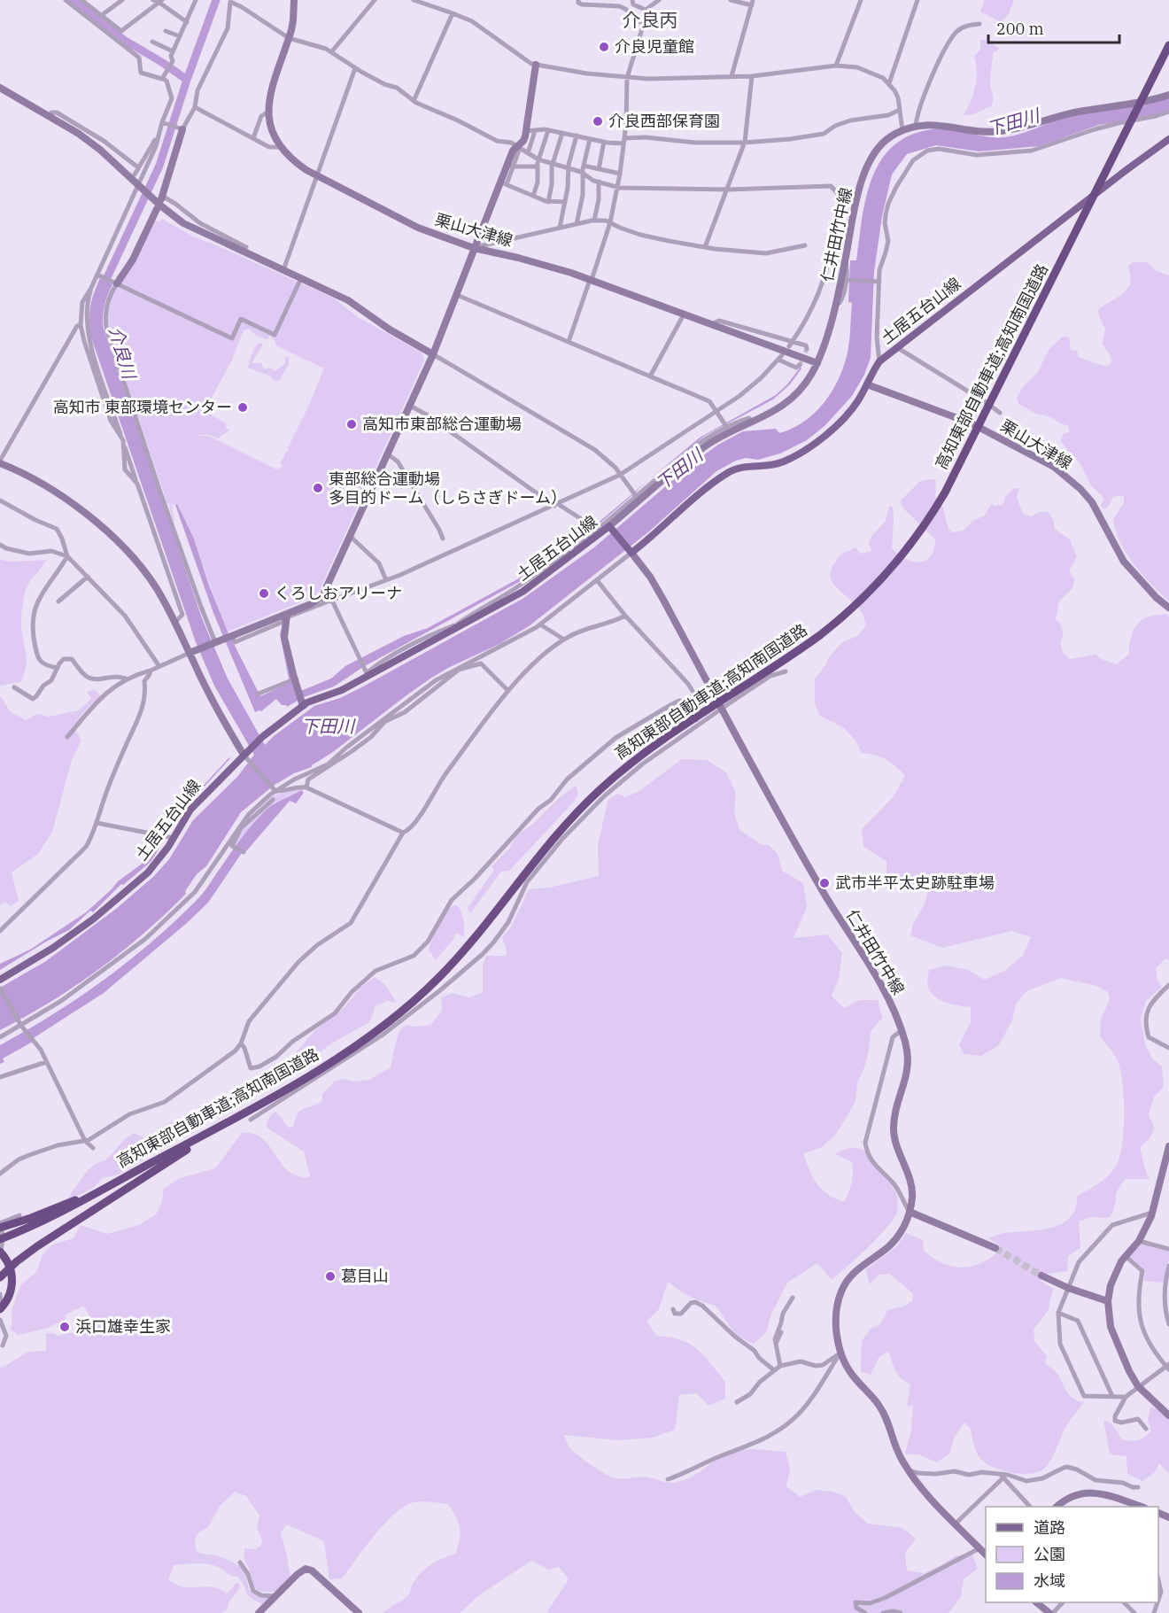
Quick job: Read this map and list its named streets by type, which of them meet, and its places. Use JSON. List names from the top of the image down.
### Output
{
  "streets": {
    "highway": ["高知東部自動車道;高知南国道路"],
    "main road": ["栗山大津線", "仁井田竹中線", "土居五台山線"]
  },
  "crossings": [
    ["栗山大津線", "仁井田竹中線"],
    ["栗山大津線", "土居五台山線"],
    ["仁井田竹中線", "土居五台山線"]
  ],
  "districts": ["介良丙"],
  "water": ["下田川", "介良川"],
  "places": [
    "介良児童館",
    "介良西部保育園",
    "高知市 東部環境センター",
    "高知市東部総合運動場",
    "東部総合運動場 多目的ドーム（しらさぎドーム）",
    "くろしおアリーナ",
    "武市半平太史跡駐車場",
    "葛目山",
    "浜口雄幸生家"
  ],
  "legend": ["道路", "公園", "水域"],
  "scale_bar": "200 m"
}
